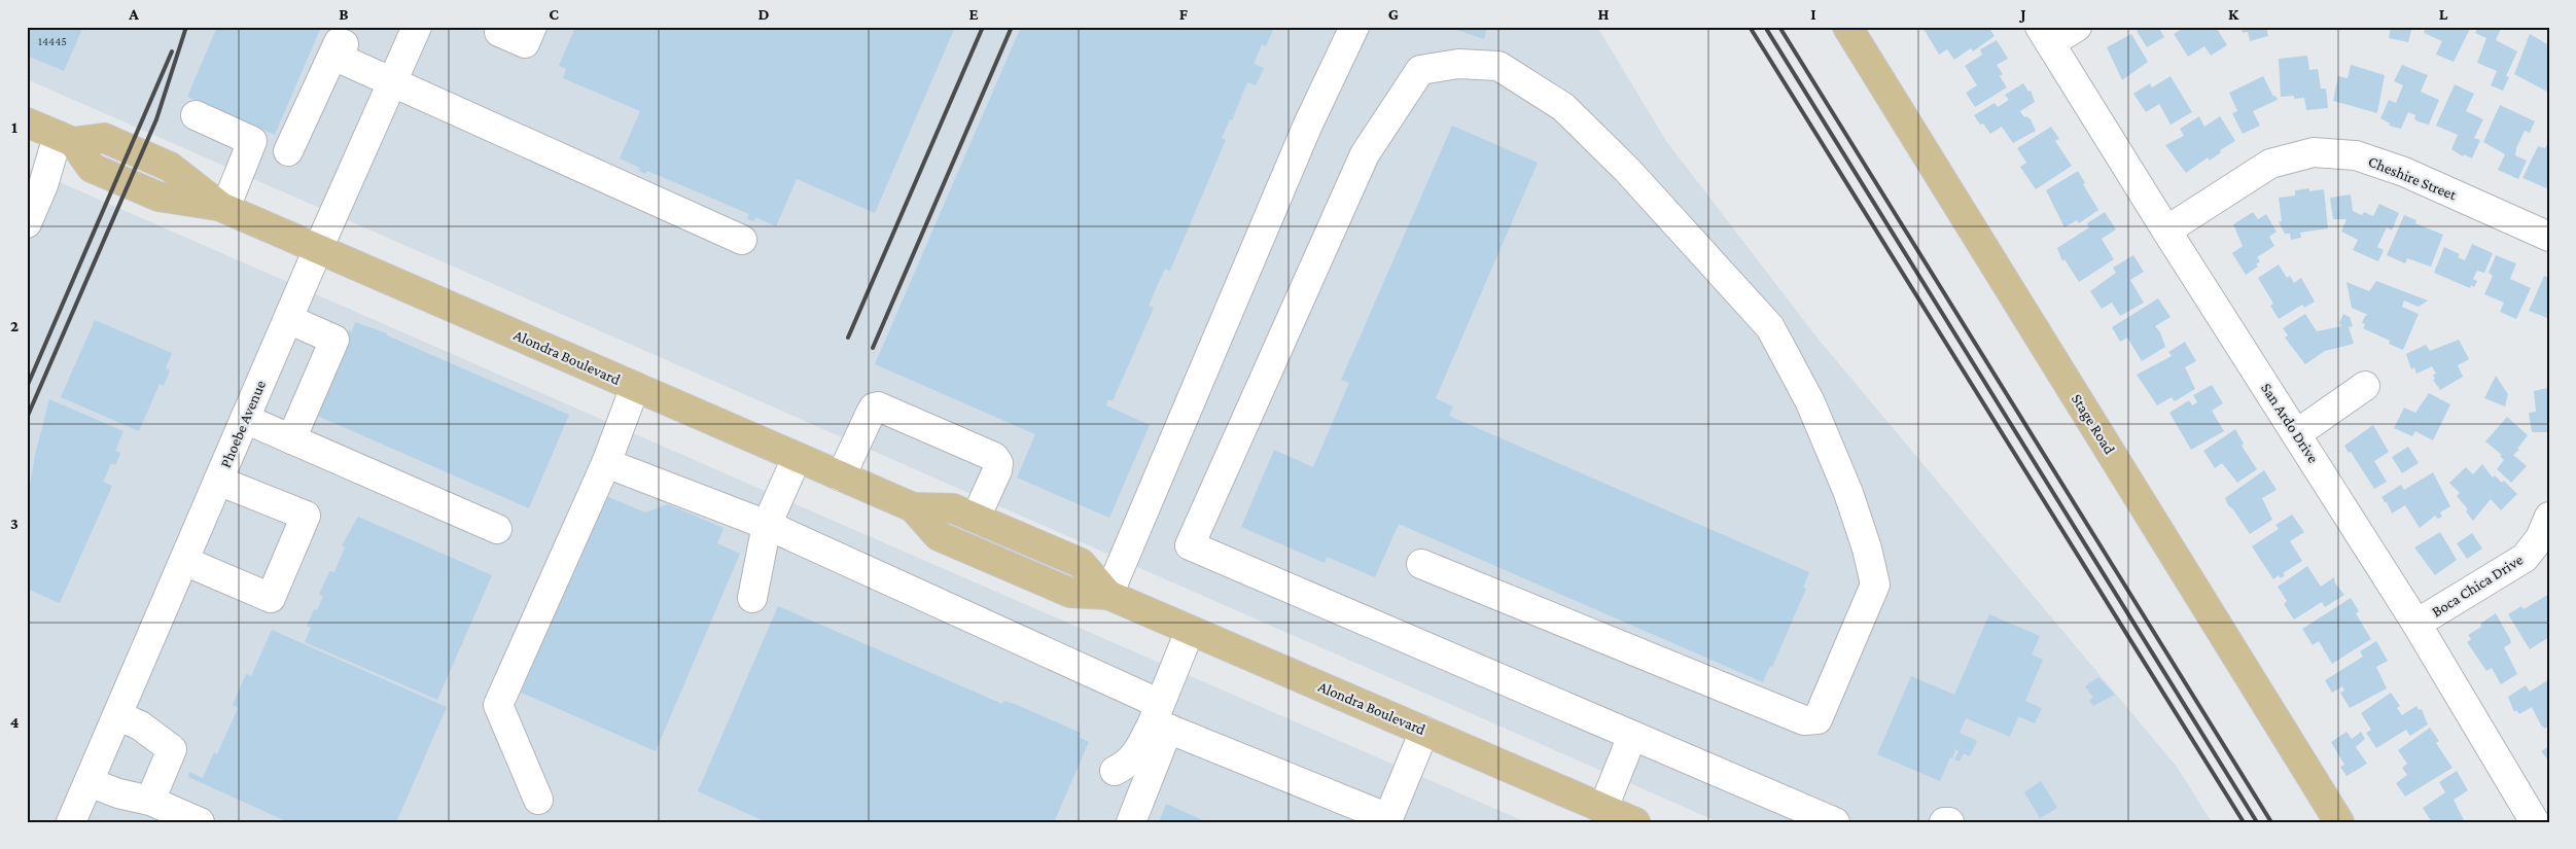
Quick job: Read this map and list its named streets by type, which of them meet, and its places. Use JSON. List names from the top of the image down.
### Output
{
  "streets": {
    "main road": ["Alondra Boulevard", "Stage Road"],
    "street": [
      "Cheshire Street",
      "San Ardo Drive",
      "Phoebe Avenue",
      "Boca Chica Drive"
    ]
  },
  "crossings": [
    ["Cheshire Street", "San Ardo Drive"],
    ["Alondra Boulevard", "Phoebe Avenue"],
    ["San Ardo Drive", "Boca Chica Drive"]
  ],
  "house_numbers": ["14445"],
  "grid": {
    "columns": [
      "A",
      "B",
      "C",
      "D",
      "E",
      "F",
      "G",
      "H",
      "I",
      "J",
      "K",
      "L"
    ],
    "rows": [
      "1",
      "2",
      "3",
      "4"
    ]
  }
}
